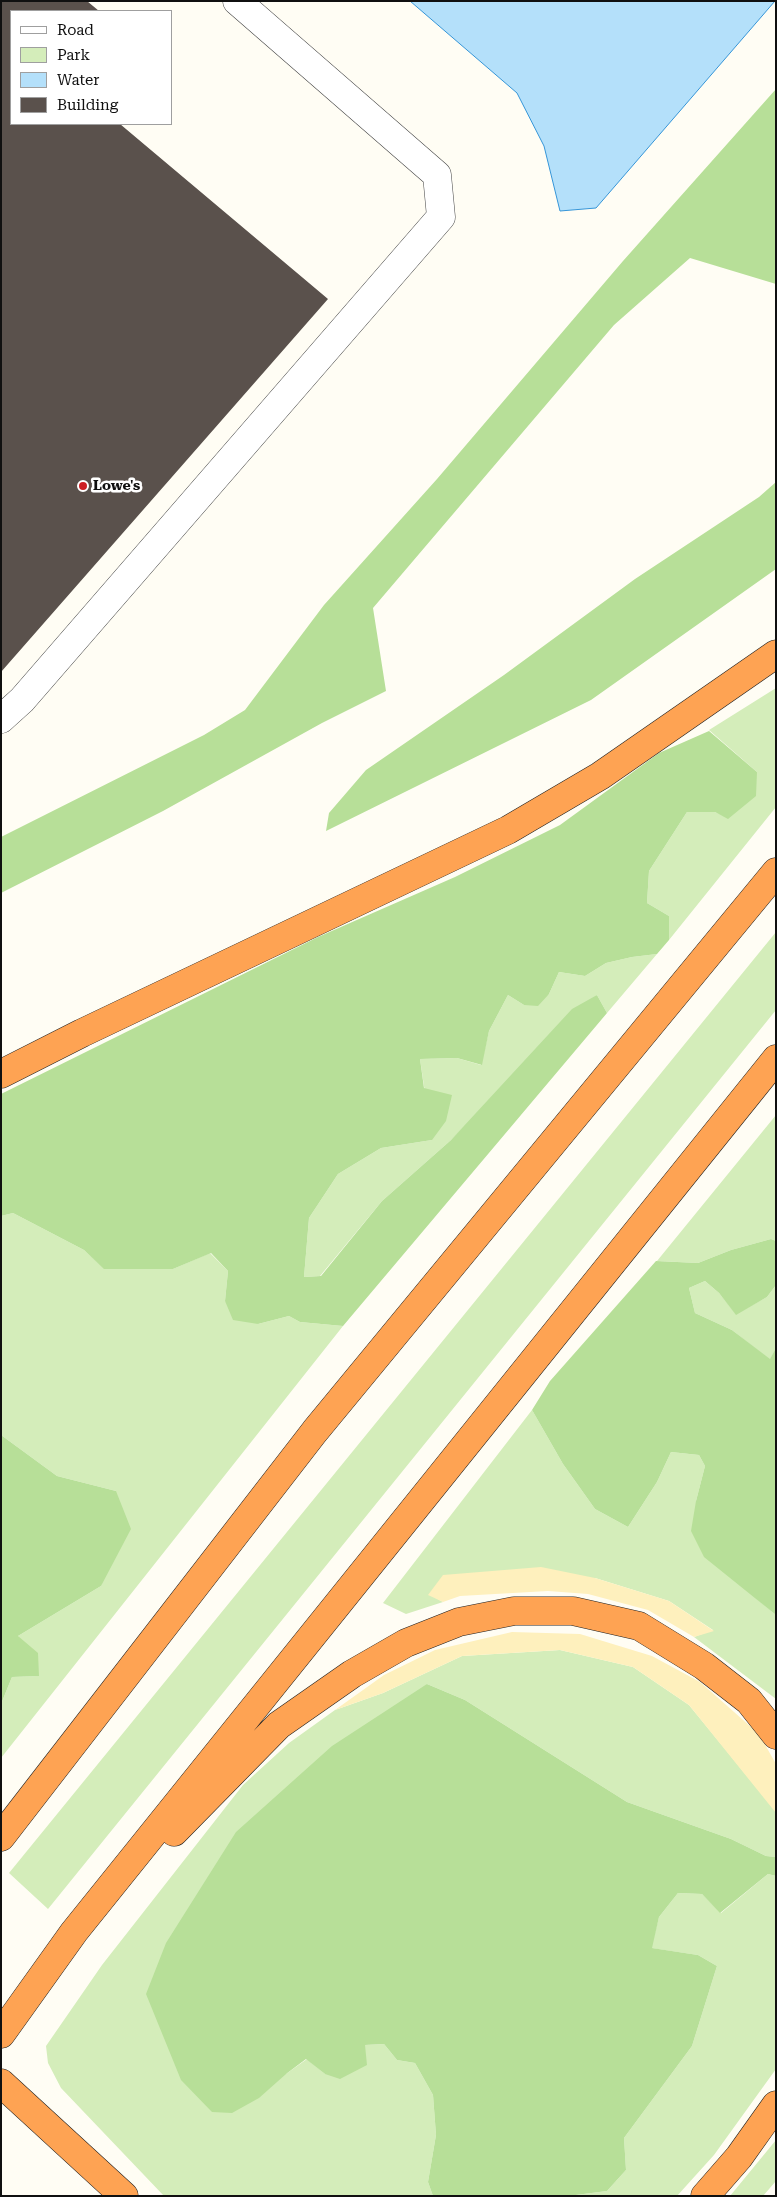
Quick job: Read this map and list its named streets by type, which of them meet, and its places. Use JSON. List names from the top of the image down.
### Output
{
  "places": ["Lowe's"],
  "legend": [
    "Road",
    "Park",
    "Water",
    "Building"
  ]
}
